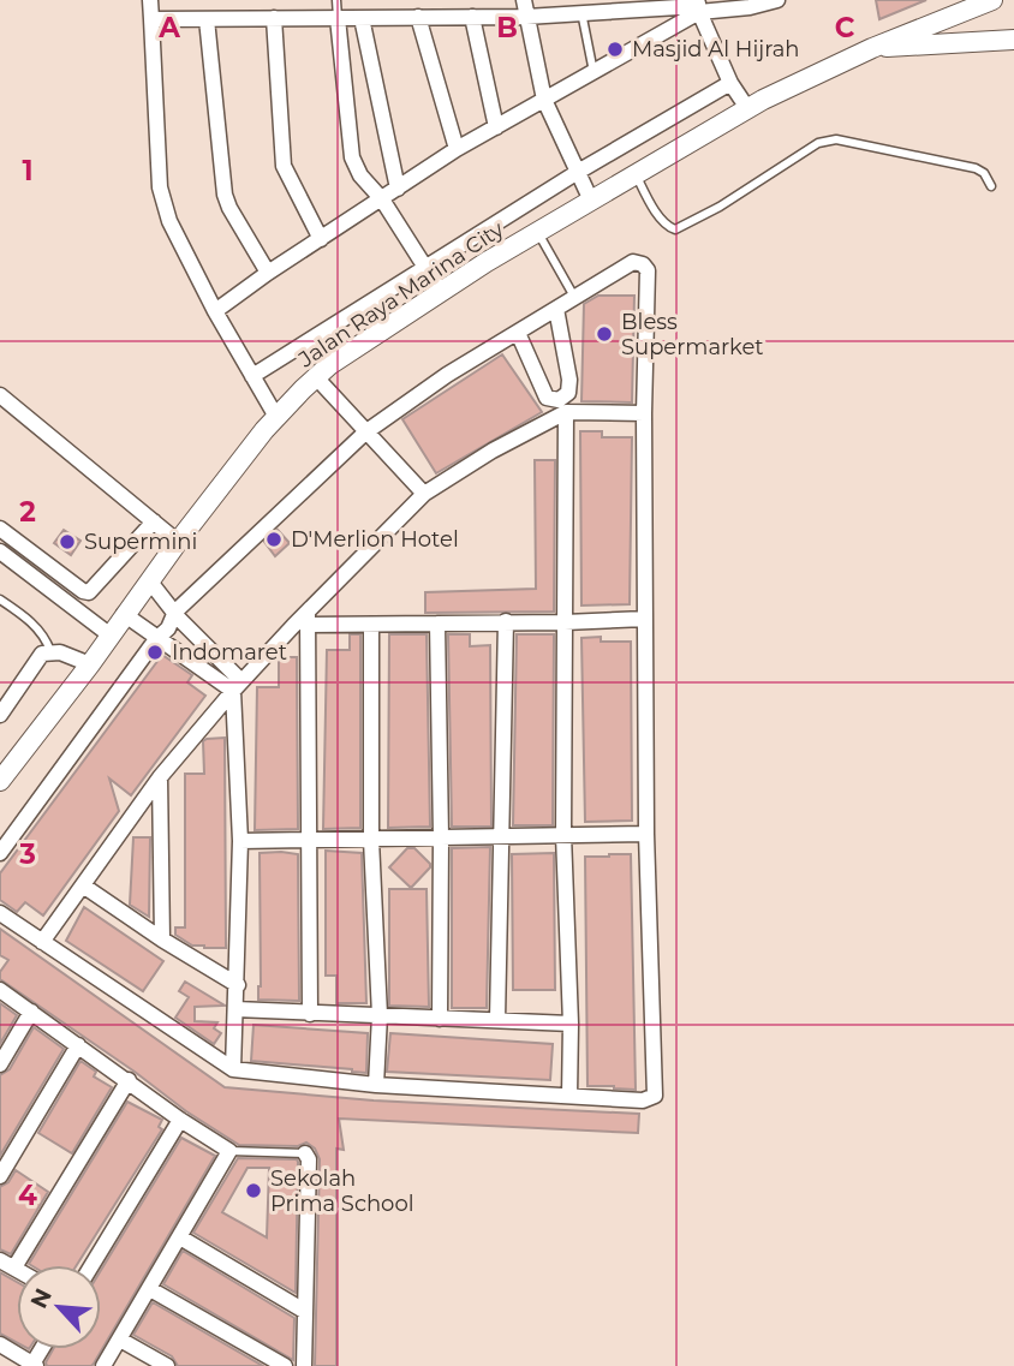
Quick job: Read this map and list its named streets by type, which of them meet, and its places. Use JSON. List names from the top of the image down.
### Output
{
  "streets": {
    "main road": ["Jalan Raya Marina City"]
  },
  "places": [
    "Masjid Al Hijrah",
    "Bless Supermarket",
    "D'Merlion Hotel",
    "Supermini",
    "Indomaret",
    "Sekolah Prima School"
  ],
  "north": "top left",
  "grid": {
    "columns": ["A", "B", "C"],
    "rows": [
      "1",
      "2",
      "3",
      "4"
    ]
  }
}
